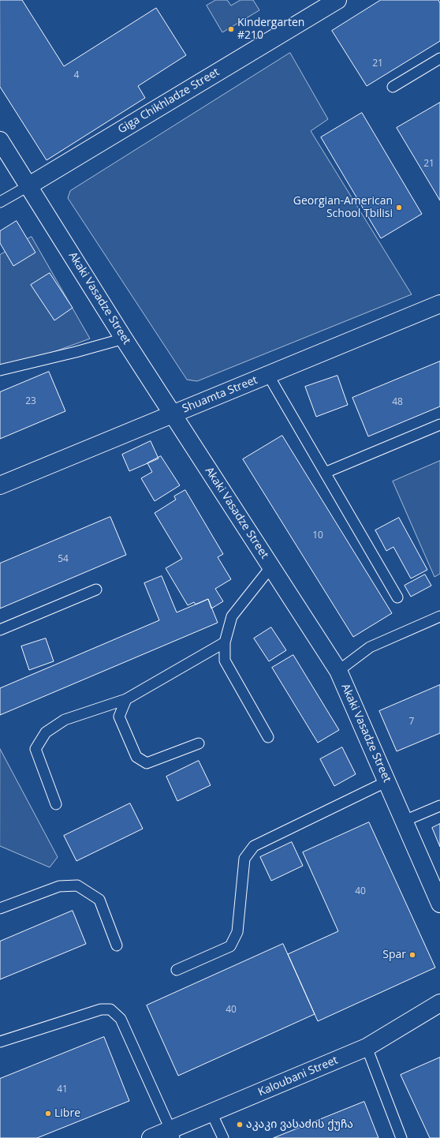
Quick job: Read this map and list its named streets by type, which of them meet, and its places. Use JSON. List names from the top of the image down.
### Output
{
  "streets": {
    "street": [
      "Giga Chikhladze Street",
      "Akaki Vasadze Street",
      "Shuamta Street",
      "Kaloubani Street"
    ]
  },
  "crossings": [
    ["Giga Chikhladze Street", "Akaki Vasadze Street"],
    ["Akaki Vasadze Street", "Shuamta Street"]
  ],
  "places": [
    "Kindergarten #210",
    "Georgian-American School Tbilisi",
    "Spar",
    "Libre",
    "აკაკი ვასაძის ქუჩა"
  ],
  "house_numbers": [
    "21",
    "4",
    "21",
    "23",
    "48",
    "10",
    "54",
    "7",
    "40",
    "40",
    "41"
  ]
}
